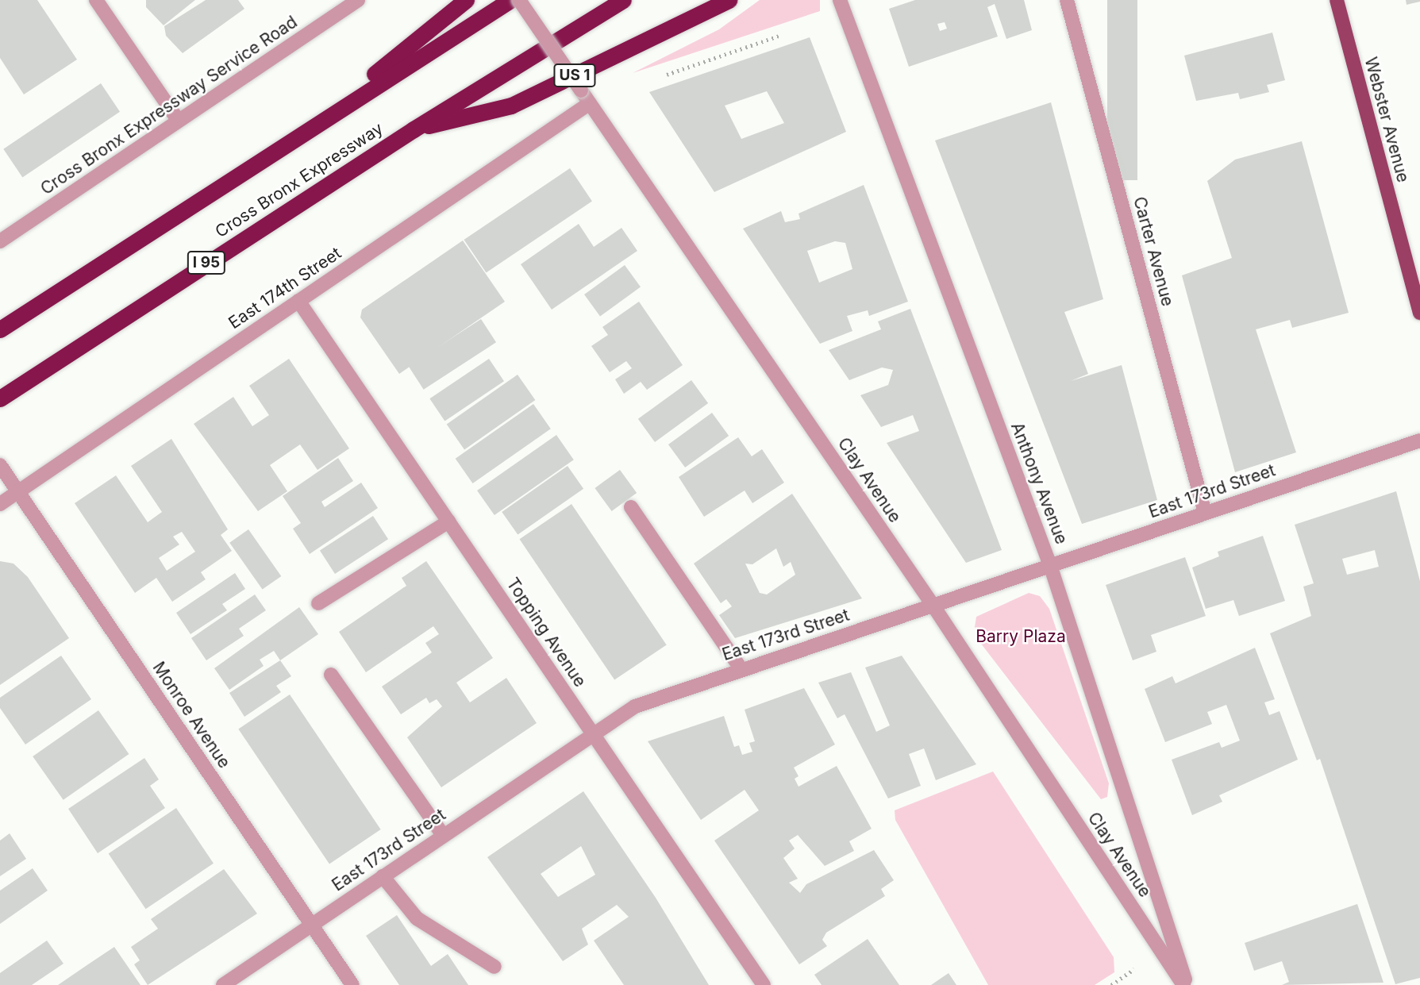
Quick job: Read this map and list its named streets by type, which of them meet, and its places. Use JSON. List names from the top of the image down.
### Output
{
  "streets": {
    "highway": ["US 1", "Cross Bronx Expressway", "I 95"],
    "main road": ["Webster Avenue"],
    "street": [
      "Cross Bronx Expressway Service Road",
      "Carter Avenue",
      "East 174th Street",
      "Clay Avenue",
      "Anthony Avenue",
      "East 173rd Street",
      "Topping Avenue",
      "Monroe Avenue"
    ]
  },
  "crossings": [
    ["US 1", "Cross Bronx Expressway"],
    ["Carter Avenue", "East 173rd Street"],
    ["East 174th Street", "Clay Avenue"],
    ["East 174th Street", "Topping Avenue"],
    ["East 174th Street", "Monroe Avenue"],
    ["Clay Avenue", "Anthony Avenue"],
    ["Clay Avenue", "East 173rd Street"],
    ["Anthony Avenue", "East 173rd Street"],
    ["East 173rd Street", "Topping Avenue"],
    ["East 173rd Street", "Monroe Avenue"]
  ],
  "parks": ["Barry Plaza"]
}
